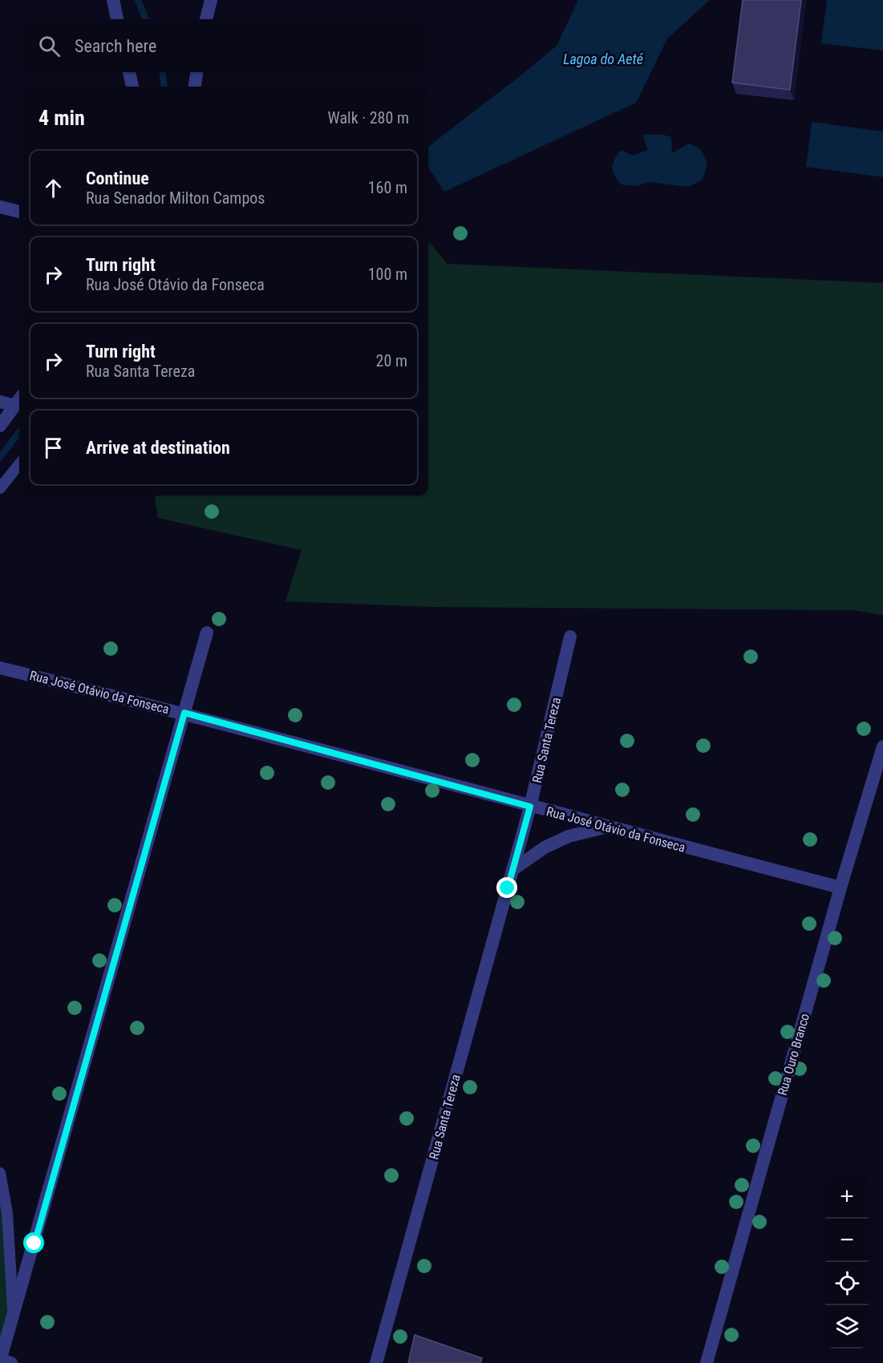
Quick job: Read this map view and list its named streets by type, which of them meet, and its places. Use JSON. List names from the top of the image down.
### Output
{
  "streets": {
    "street": ["Rua José Otávio da Fonseca", "Rua Santa Tereza", "Rua Ouro Branco"]
  },
  "crossings": [
    ["Rua José Otávio da Fonseca", "Rua Santa Tereza"],
    ["Rua José Otávio da Fonseca", "Rua Ouro Branco"]
  ],
  "water": ["Lagoa do Aeté"],
  "page": {
    "search": "Search here",
    "heading": ["4 min", "Walk · 280 m"],
    "list": [
      ["Continue", "Rua Senador Milton Campos", "160 m"],
      ["Turn right", "Rua José Otávio da Fonseca", "100 m"],
      ["Turn right", "Rua Santa Tereza", "20 m"],
      "Arrive at destination"
    ],
    "map_buttons": ["+", "−"]
  }
}
